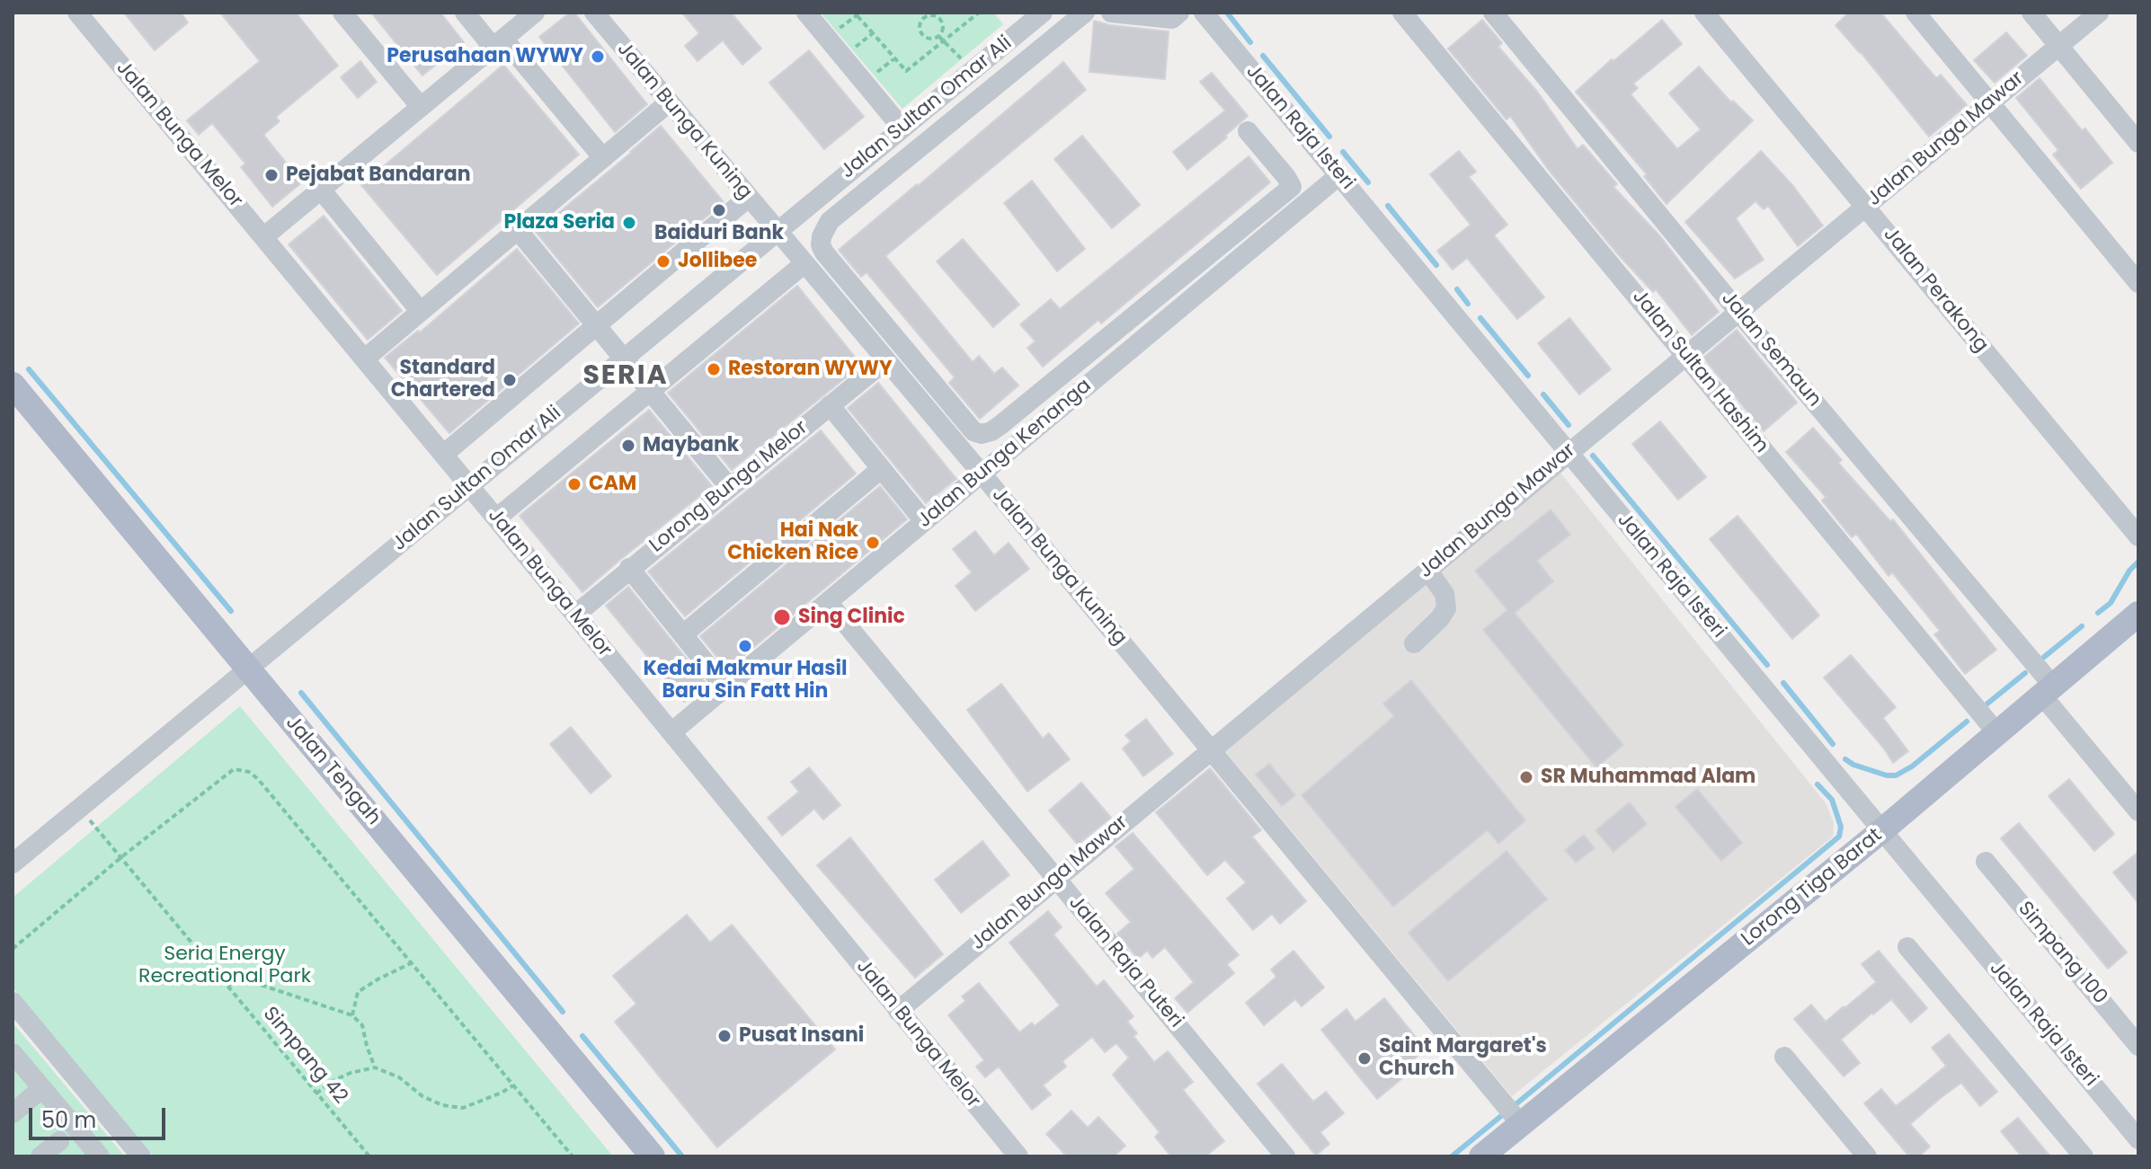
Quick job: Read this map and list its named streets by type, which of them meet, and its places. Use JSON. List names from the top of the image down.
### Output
{
  "streets": {
    "main road": ["Jalan Tengah", "Lorong Tiga Barat"],
    "street": [
      "Jalan Sultan Omar Ali",
      "Jalan Bunga Kuning",
      "Jalan Raja Isteri",
      "Jalan Bunga Melor",
      "Jalan Bunga Mawar",
      "Jalan Perakong",
      "Jalan Semaun",
      "Jalan Sultan Hashim",
      "Jalan Bunga Kenanga",
      "Lorong Bunga Melor",
      "Simpang 100",
      "Jalan Raja Puteri"
    ],
    "path": ["Simpang 42"]
  },
  "crossings": [
    ["Jalan Sultan Omar Ali", "Jalan Bunga Kuning"],
    ["Jalan Sultan Omar Ali", "Jalan Bunga Melor"],
    ["Jalan Sultan Omar Ali", "Jalan Tengah"],
    ["Jalan Sultan Omar Ali", "Simpang 42"],
    ["Jalan Bunga Kuning", "Jalan Bunga Mawar"],
    ["Jalan Bunga Kuning", "Jalan Bunga Kenanga"],
    ["Jalan Bunga Kuning", "Lorong Bunga Melor"],
    ["Jalan Bunga Kuning", "Lorong Tiga Barat"],
    ["Jalan Raja Isteri", "Jalan Bunga Mawar"],
    ["Jalan Raja Isteri", "Jalan Bunga Kenanga"],
    ["Jalan Raja Isteri", "Lorong Tiga Barat"],
    ["Jalan Bunga Melor", "Jalan Bunga Mawar"],
    ["Jalan Bunga Melor", "Jalan Bunga Kenanga"],
    ["Jalan Bunga Melor", "Lorong Bunga Melor"],
    ["Jalan Bunga Mawar", "Jalan Perakong"],
    ["Jalan Bunga Mawar", "Jalan Semaun"],
    ["Jalan Bunga Mawar", "Jalan Sultan Hashim"],
    ["Jalan Bunga Mawar", "Jalan Raja Puteri"],
    ["Jalan Semaun", "Lorong Tiga Barat"],
    ["Jalan Sultan Hashim", "Lorong Tiga Barat"],
    ["Jalan Bunga Kenanga", "Jalan Raja Puteri"]
  ],
  "districts": ["SERIA"],
  "parks": ["Seria Energy Recreational Park"],
  "places": [
    "Perusahaan WYWY",
    "Pejabat Bandaran",
    "Baiduri Bank",
    "Plaza Seria",
    "Jollibee",
    "Restoran WYWY",
    "Standard Chartered",
    "Maybank",
    "CAM",
    "Hai Nak Chicken Rice",
    "Sing Clinic",
    "Kedai Makmur Hasil Baru Sin Fatt Hin",
    "SR Muhammad Alam",
    "Pusat Insani",
    "Saint Margaret's Church"
  ],
  "scale_bar": "50 m"
}
